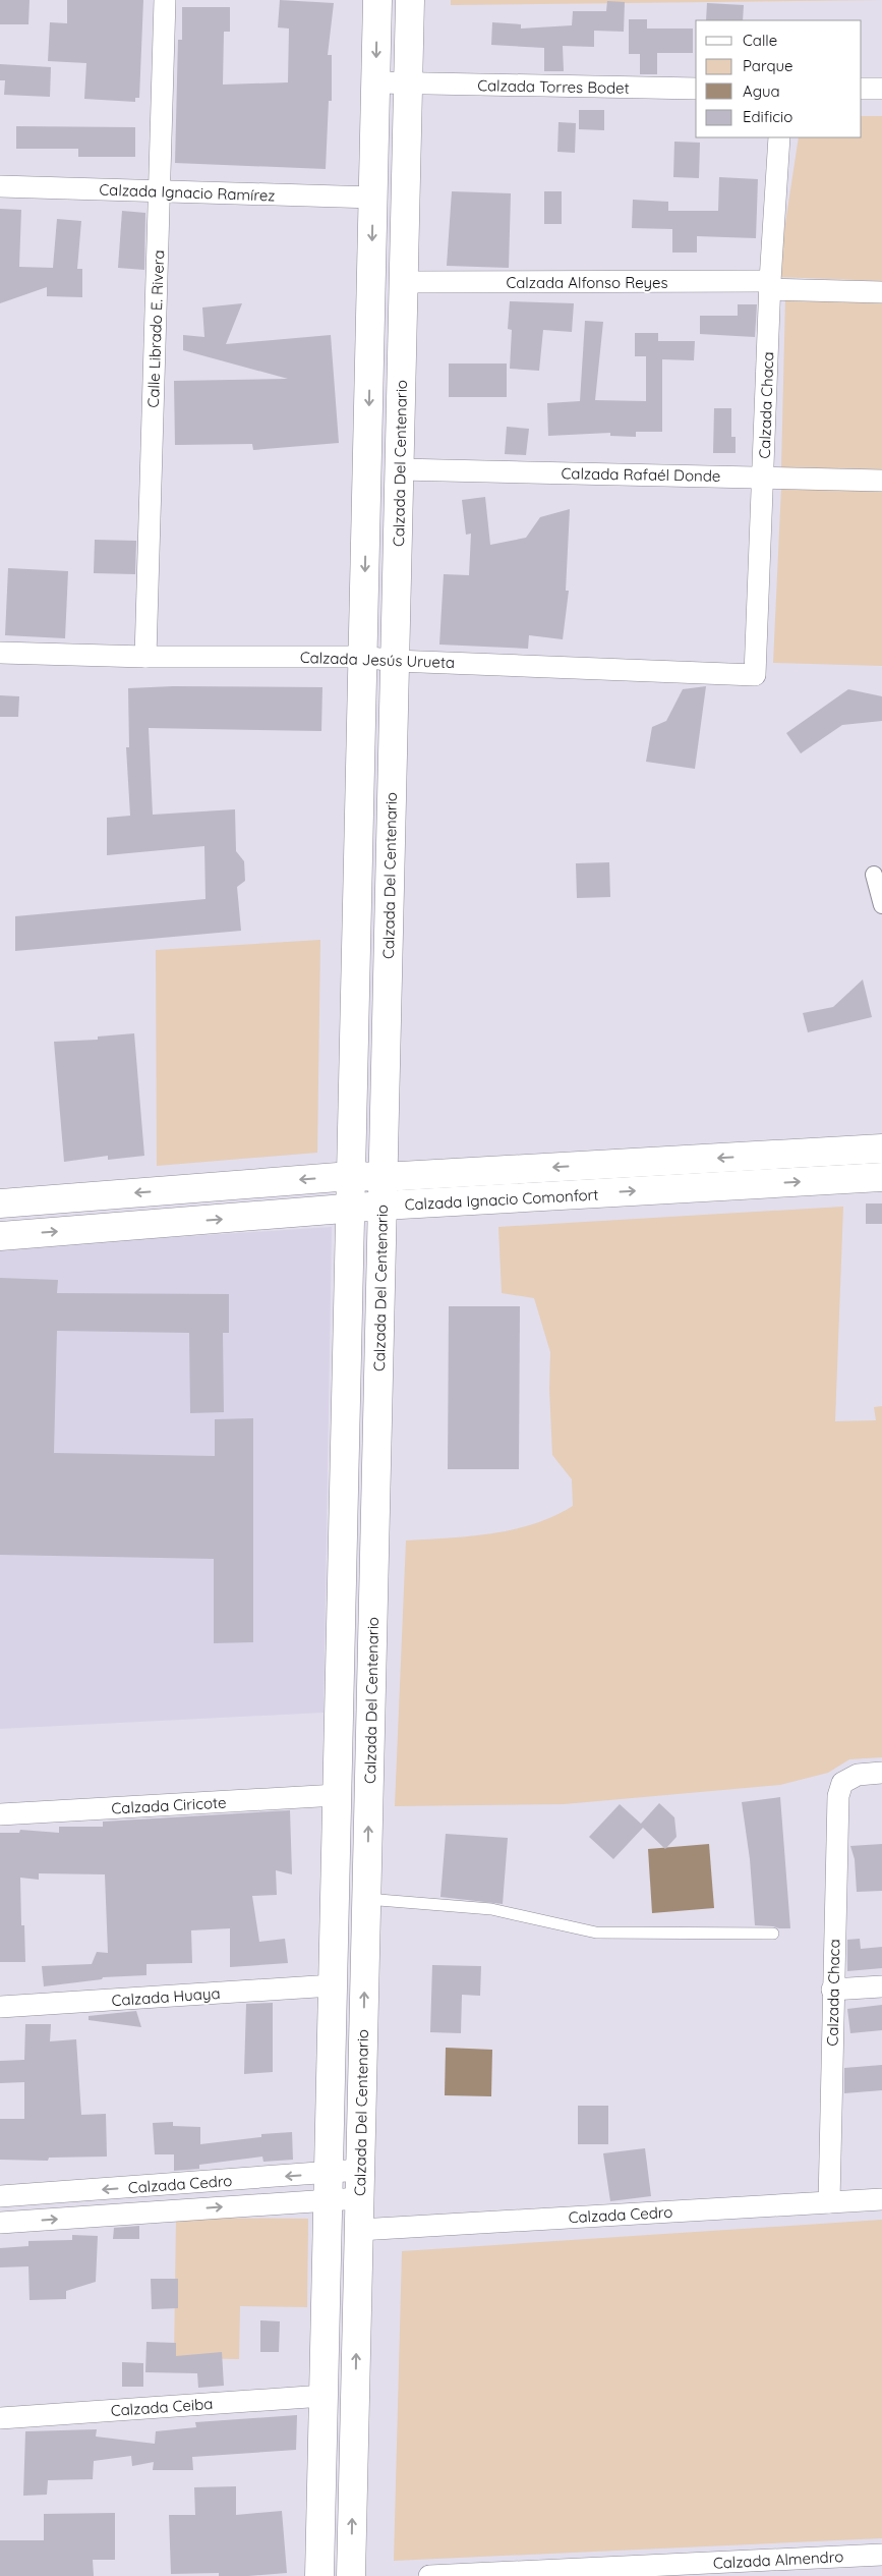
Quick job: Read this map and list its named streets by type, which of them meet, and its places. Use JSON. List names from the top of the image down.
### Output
{
  "streets": {
    "main road": ["Calzada Del Centenario", "Calzada Ignacio Comonfort"],
    "street": [
      "Calzada Torres Bodet",
      "Calzada Ignacio Ramírez",
      "Calzada Alfonso Reyes",
      "Calle Librado E. Rivera",
      "Calzada Chaca",
      "Calzada Rafaél Donde",
      "Calzada Jesús Urueta",
      "Calzada Ciricote",
      "Calzada Huaya",
      "Calzada Cedro",
      "Calzada Ceiba",
      "Calzada Almendro"
    ]
  },
  "crossings": [
    ["Calzada Torres Bodet", "Calzada Del Centenario"],
    ["Calzada Ignacio Ramírez", "Calle Librado E. Rivera"],
    ["Calzada Ignacio Ramírez", "Calzada Del Centenario"],
    ["Calzada Alfonso Reyes", "Calzada Chaca"],
    ["Calzada Alfonso Reyes", "Calzada Del Centenario"],
    ["Calle Librado E. Rivera", "Calzada Jesús Urueta"],
    ["Calzada Chaca", "Calzada Rafaél Donde"],
    ["Calzada Chaca", "Calzada Jesús Urueta"],
    ["Calzada Chaca", "Calzada Cedro"],
    ["Calzada Del Centenario", "Calzada Rafaél Donde"],
    ["Calzada Del Centenario", "Calzada Jesús Urueta"],
    ["Calzada Del Centenario", "Calzada Ignacio Comonfort"],
    ["Calzada Del Centenario", "Calzada Ciricote"],
    ["Calzada Del Centenario", "Calzada Huaya"],
    ["Calzada Del Centenario", "Calzada Cedro"],
    ["Calzada Del Centenario", "Calzada Ceiba"]
  ],
  "legend": [
    "Calle",
    "Parque",
    "Agua",
    "Edificio"
  ]
}
